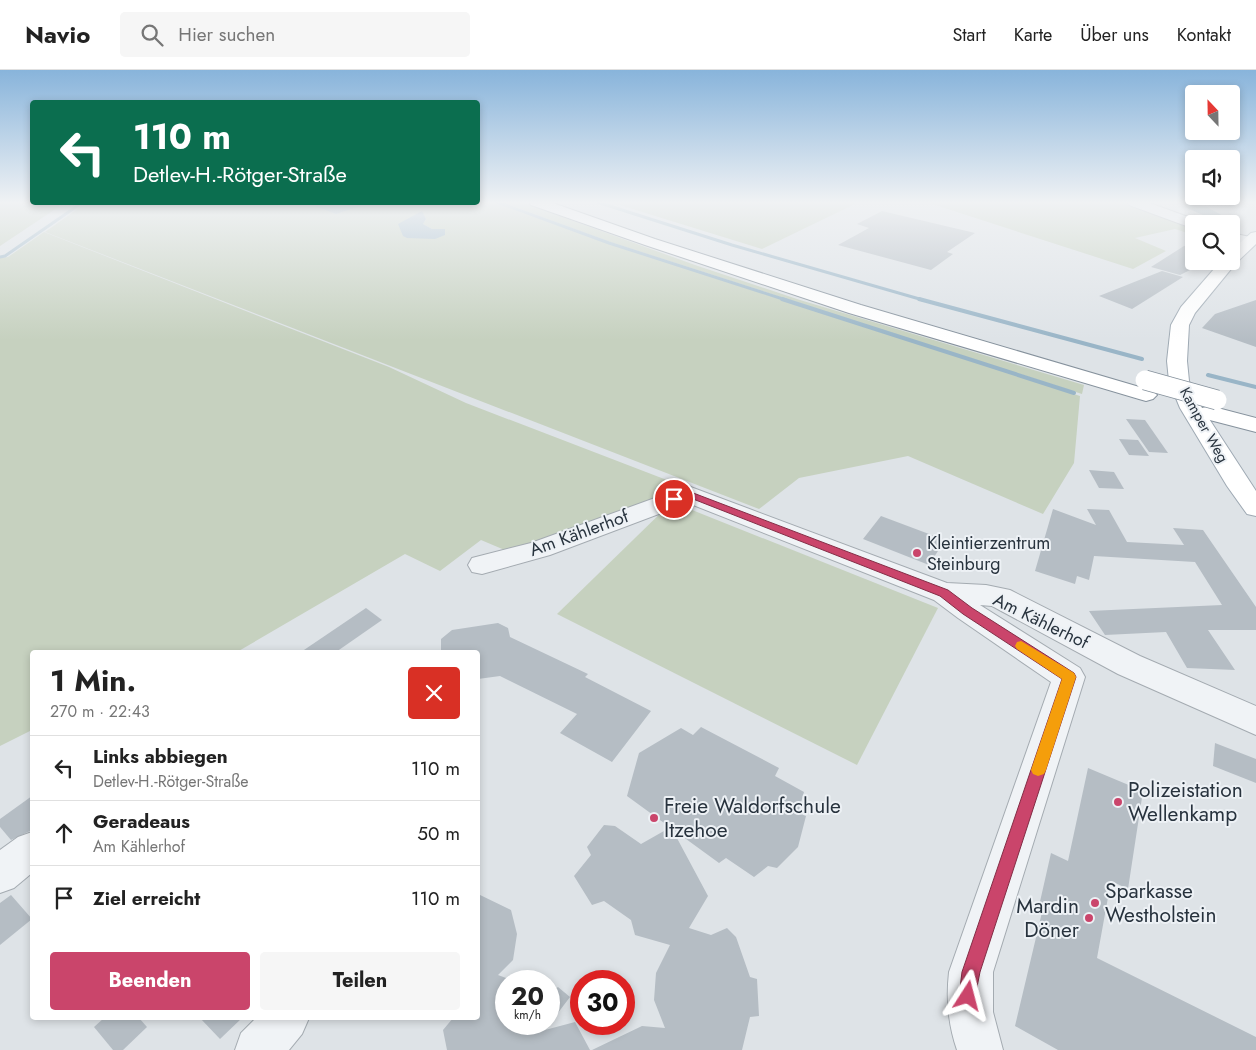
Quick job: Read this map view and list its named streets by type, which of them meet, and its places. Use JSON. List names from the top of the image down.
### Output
{
  "streets": {
    "main road": ["Kamper Weg"],
    "street": ["Am Kählerhof"]
  },
  "places": [
    "Kleintierzentrum Steinburg",
    "Polizeistation Wellenkamp",
    "Freie Waldorfschule Itzehoe",
    "Sparkasse Westholstein",
    "Mardin Döner"
  ],
  "north": "top",
  "page": {
    "header": "Navio",
    "search": "Hier suchen",
    "nav": [
      "Start",
      "Karte",
      "Über uns",
      "Kontakt"
    ],
    "turn": ["110 m", "Detlev-H.-Rötger-Straße"],
    "heading": ["1 Min.", "270 m · 22:43"],
    "list": [
      {
        "name": "Links abbiegen",
        "note": "Detlev-H.-Rötger-Straße",
        "value": "110 m"
      },
      {
        "name": "Geradeaus",
        "note": "Am Kählerhof",
        "value": "50 m"
      },
      {
        "name": "Ziel erreicht",
        "value": "110 m"
      }
    ],
    "buttons": ["Beenden", "Teilen"],
    "speed": "20 km/h",
    "limit": "30"
  }
}
